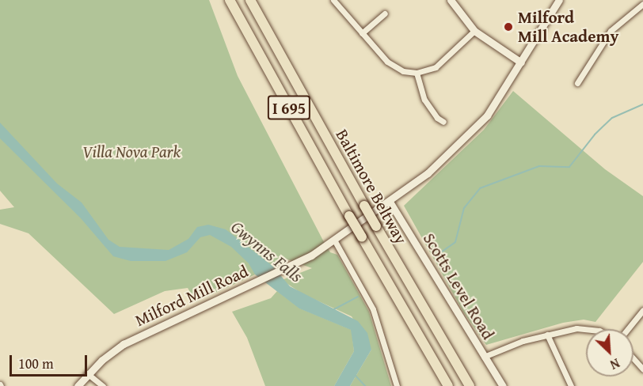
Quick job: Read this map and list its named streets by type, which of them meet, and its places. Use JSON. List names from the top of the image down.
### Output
{
  "streets": {
    "highway": ["I 695", "Baltimore Beltway"],
    "main road": ["Scotts Level Road", "Milford Mill Road"]
  },
  "crossings": [
    ["Scotts Level Road", "Milford Mill Road"]
  ],
  "water": ["Gwynns Falls"],
  "parks": ["Villa Nova Park"],
  "places": ["Milford Mill Academy"],
  "scale_bar": "100 m",
  "north": "bottom right"
}
